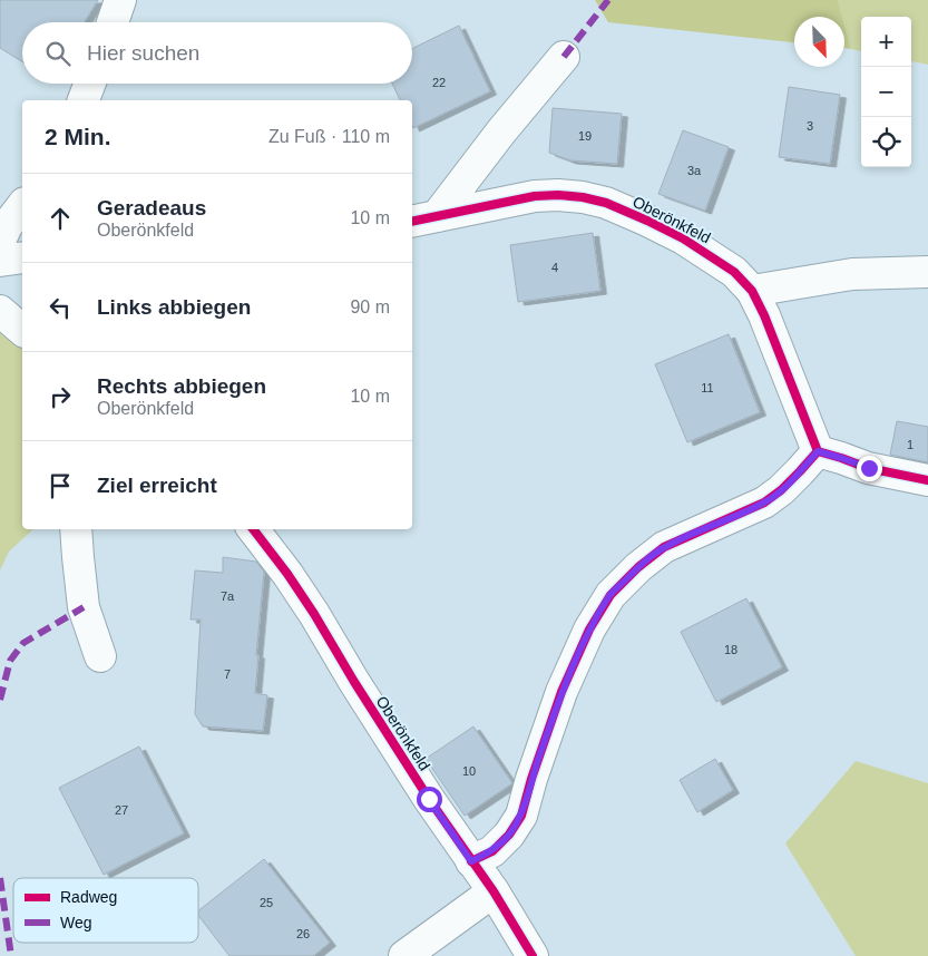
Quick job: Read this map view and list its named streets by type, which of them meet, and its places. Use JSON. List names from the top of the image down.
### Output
{
  "streets": {
    "street": ["Oberönkfeld"]
  },
  "house_numbers": [
    "22",
    "3",
    "19",
    "3a",
    "4",
    "11",
    "1",
    "7a",
    "18",
    "7",
    "10",
    "27",
    "25",
    "26"
  ],
  "legend": ["Radweg", "Weg"],
  "north": "bottom right",
  "page": {
    "map_buttons": ["+", "−"],
    "search": "Hier suchen",
    "heading": ["2 Min.", "Zu Fuß · 110 m"],
    "list": [
      ["Geradeaus", "Oberönkfeld", "10 m"],
      ["Links abbiegen", "90 m"],
      ["Rechts abbiegen", "Oberönkfeld", "10 m"],
      "Ziel erreicht"
    ]
  }
}
